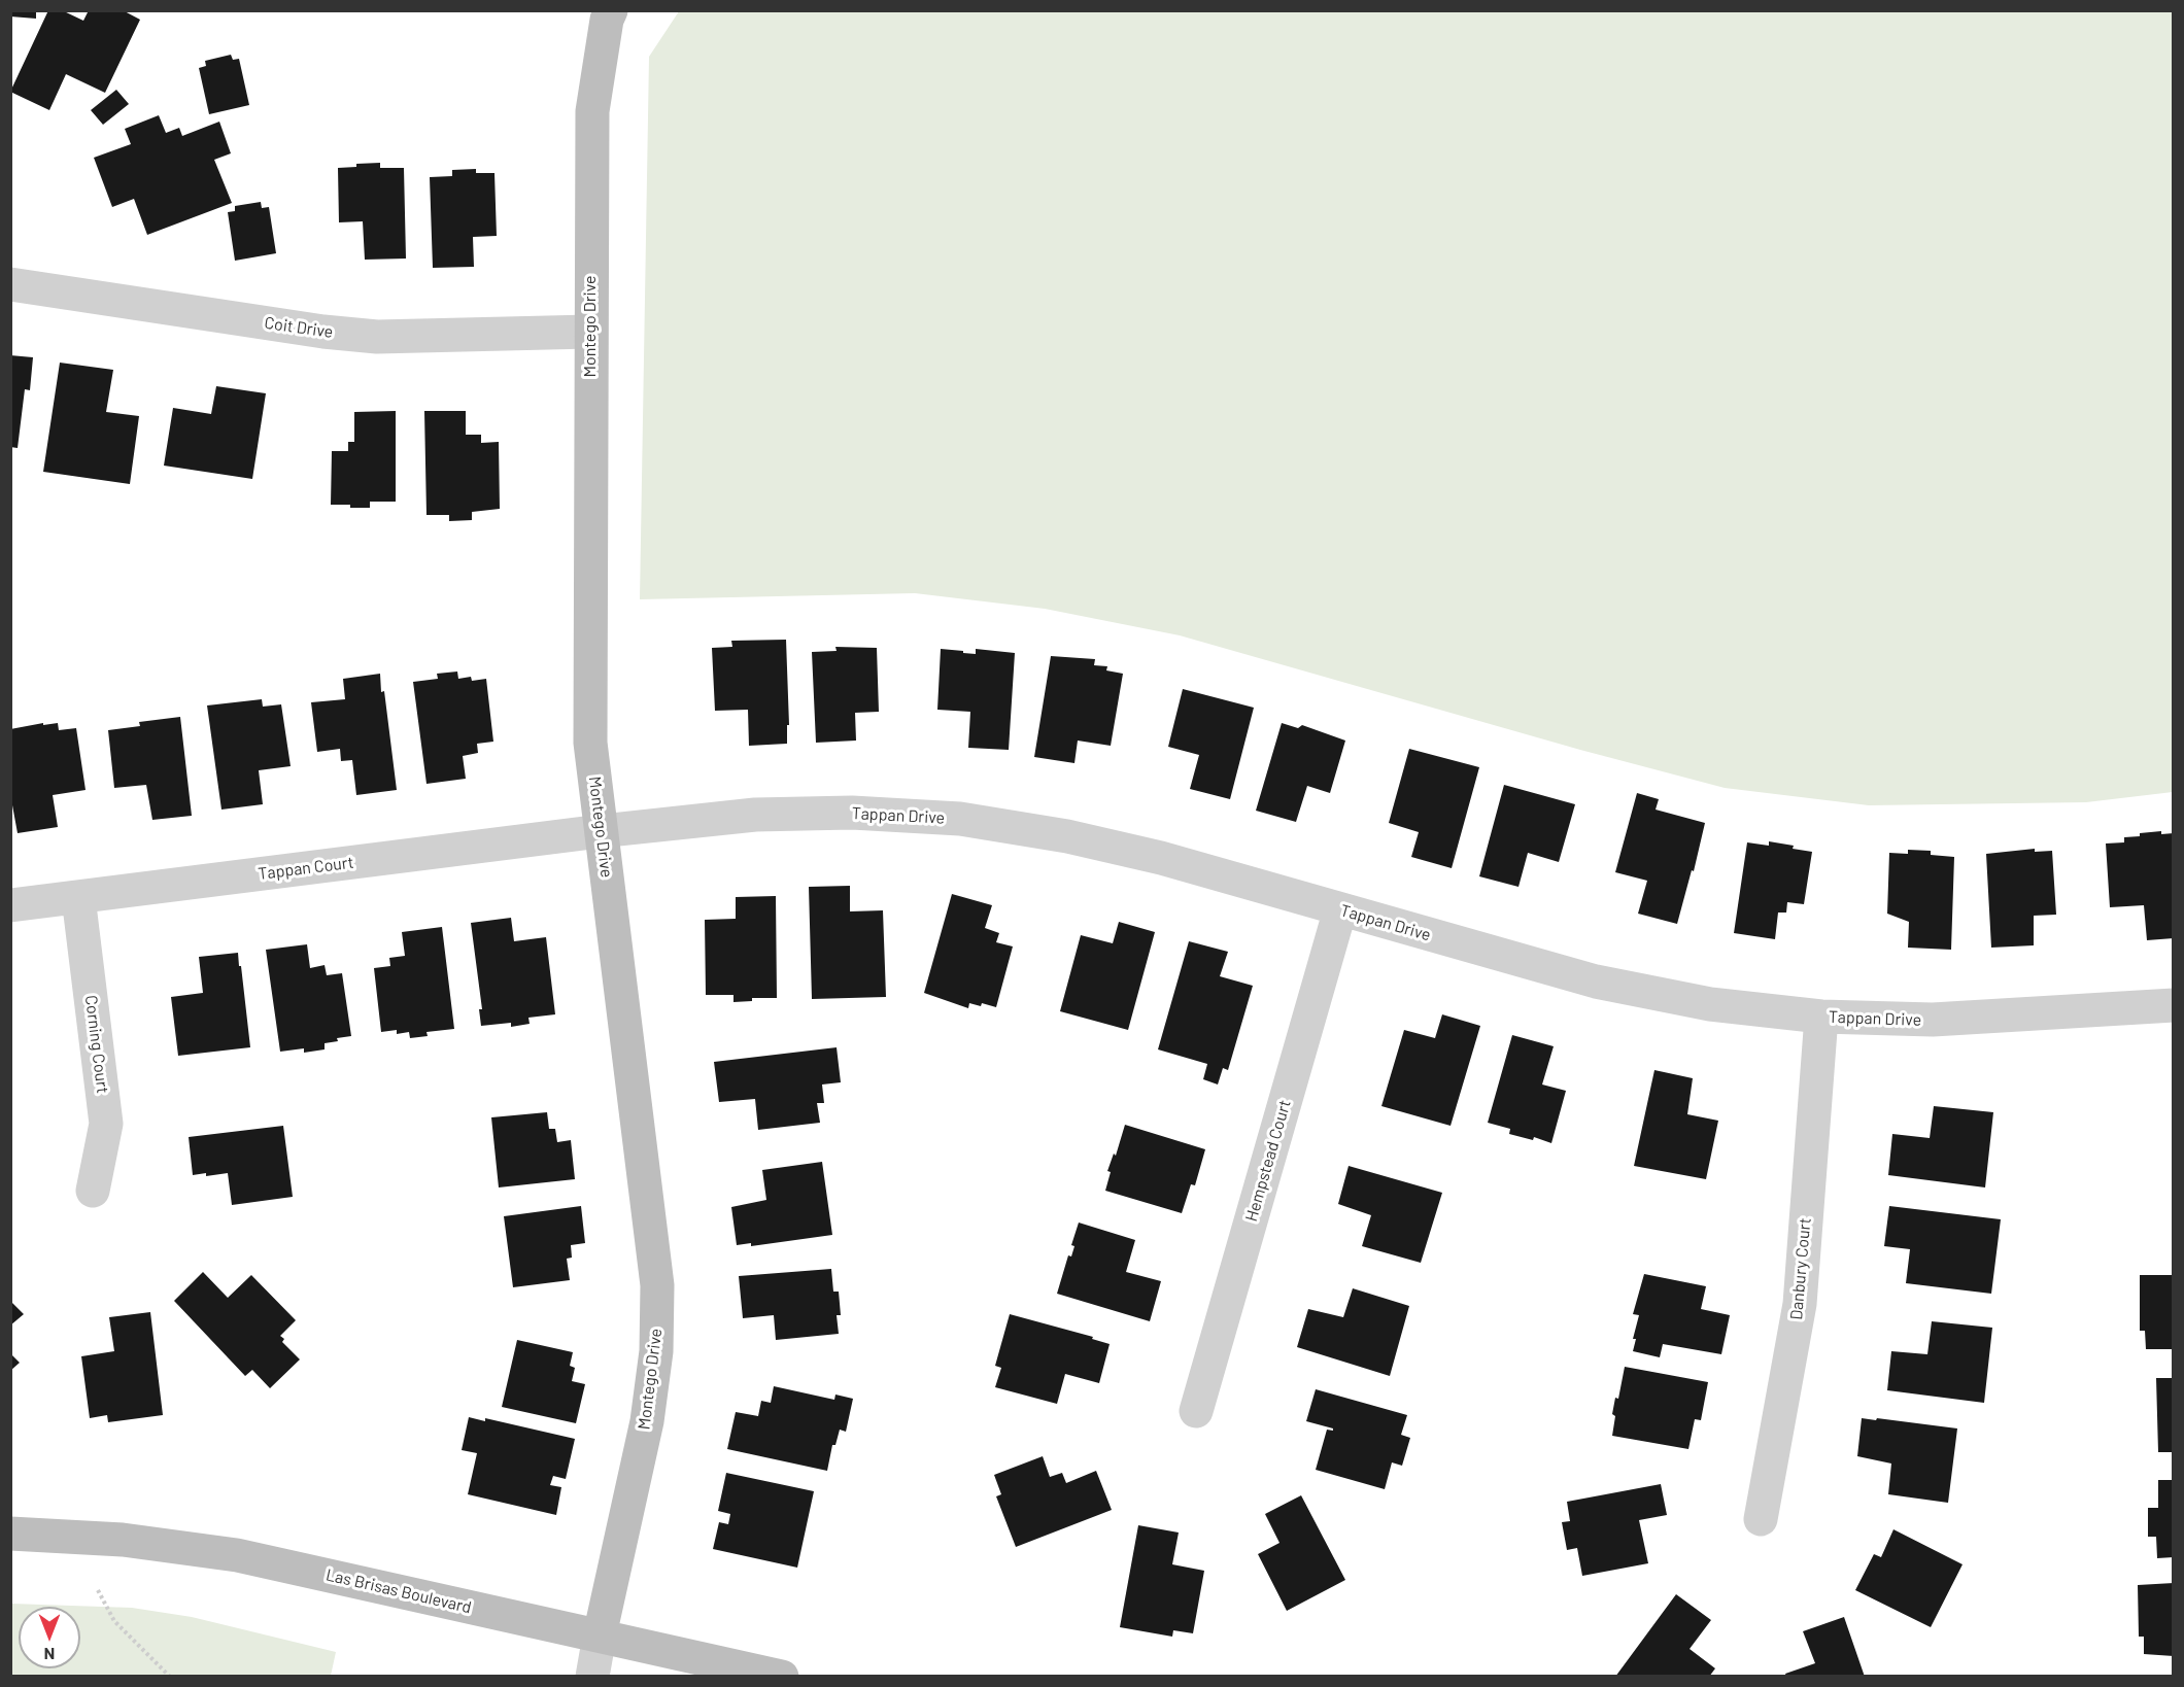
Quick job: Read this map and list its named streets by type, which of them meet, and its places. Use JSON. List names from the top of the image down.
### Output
{
  "streets": {
    "street": [
      "Montego Drive",
      "Coit Drive",
      "Tappan Drive",
      "Tappan Court",
      "Corning Court",
      "Hempstead Court",
      "Danbury Court",
      "Las Brisas Boulevard"
    ]
  },
  "crossings": [
    ["Montego Drive", "Coit Drive"],
    ["Montego Drive", "Tappan Drive"],
    ["Montego Drive", "Tappan Court"],
    ["Montego Drive", "Las Brisas Boulevard"],
    ["Tappan Drive", "Tappan Court"],
    ["Tappan Drive", "Hempstead Court"],
    ["Tappan Drive", "Danbury Court"],
    ["Tappan Court", "Corning Court"]
  ],
  "north": "bottom"
}
